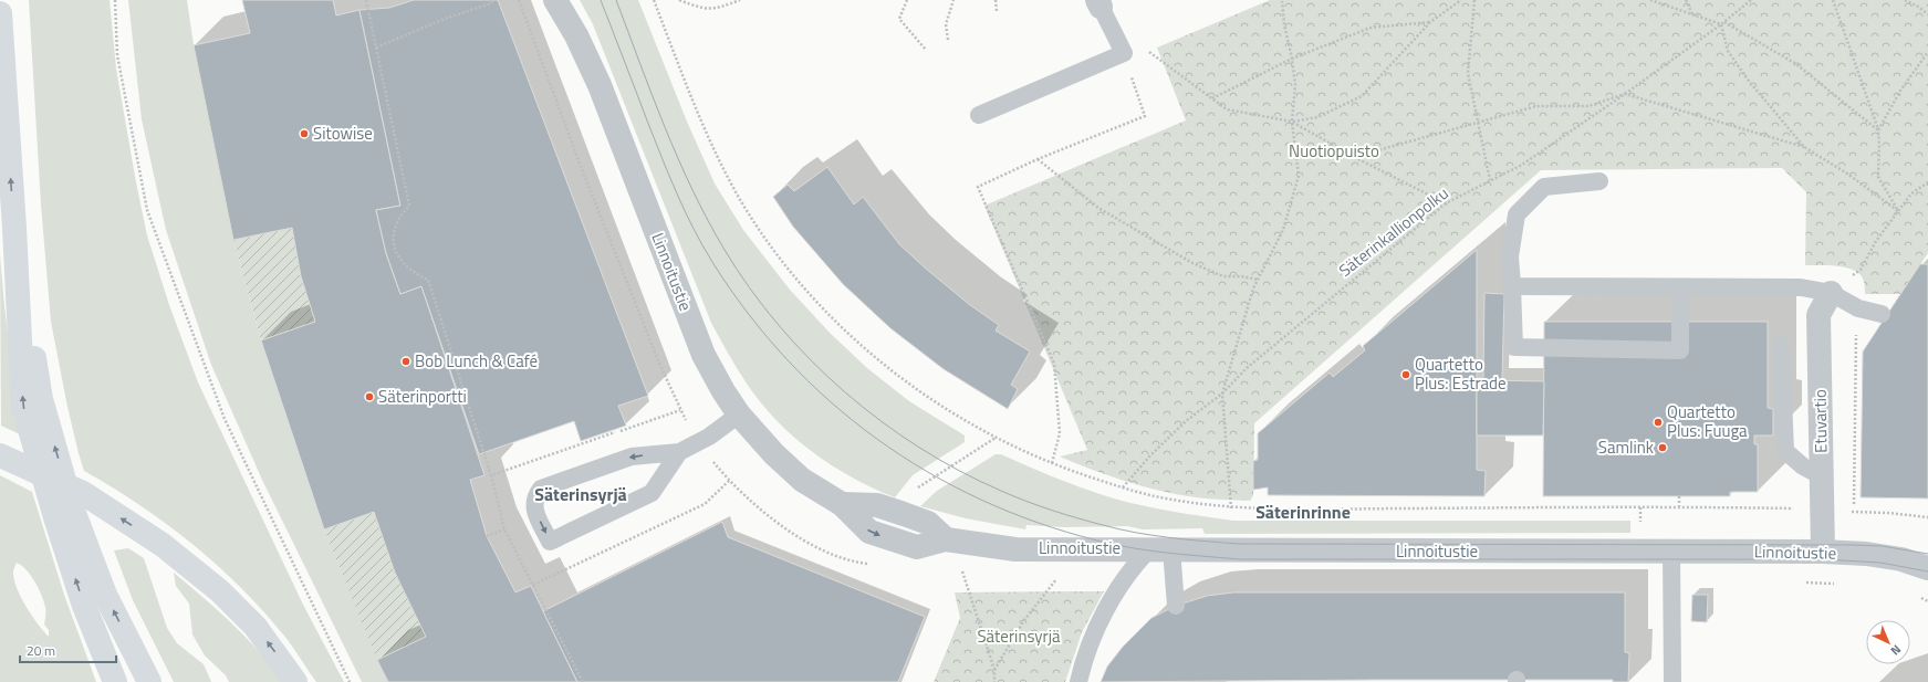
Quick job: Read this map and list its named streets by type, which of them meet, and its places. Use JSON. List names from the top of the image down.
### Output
{
  "streets": {
    "street": ["Linnoitustie", "Etuvartio"],
    "path": ["Säterinkallionpolku"]
  },
  "crossings": [
    ["Linnoitustie", "Etuvartio"]
  ],
  "districts": ["Säterinsyrjä", "Säterinrinne"],
  "parks": ["Nuotiopuisto", "Säterinsyrjä"],
  "places": [
    "Sitowise",
    "Bob Lunch & Café",
    "Quartetto Plus: Estrade",
    "Säterinportti",
    "Quartetto Plus: Fuuga",
    "Samlink"
  ],
  "scale_bar": "20 m",
  "north": "bottom right"
}
